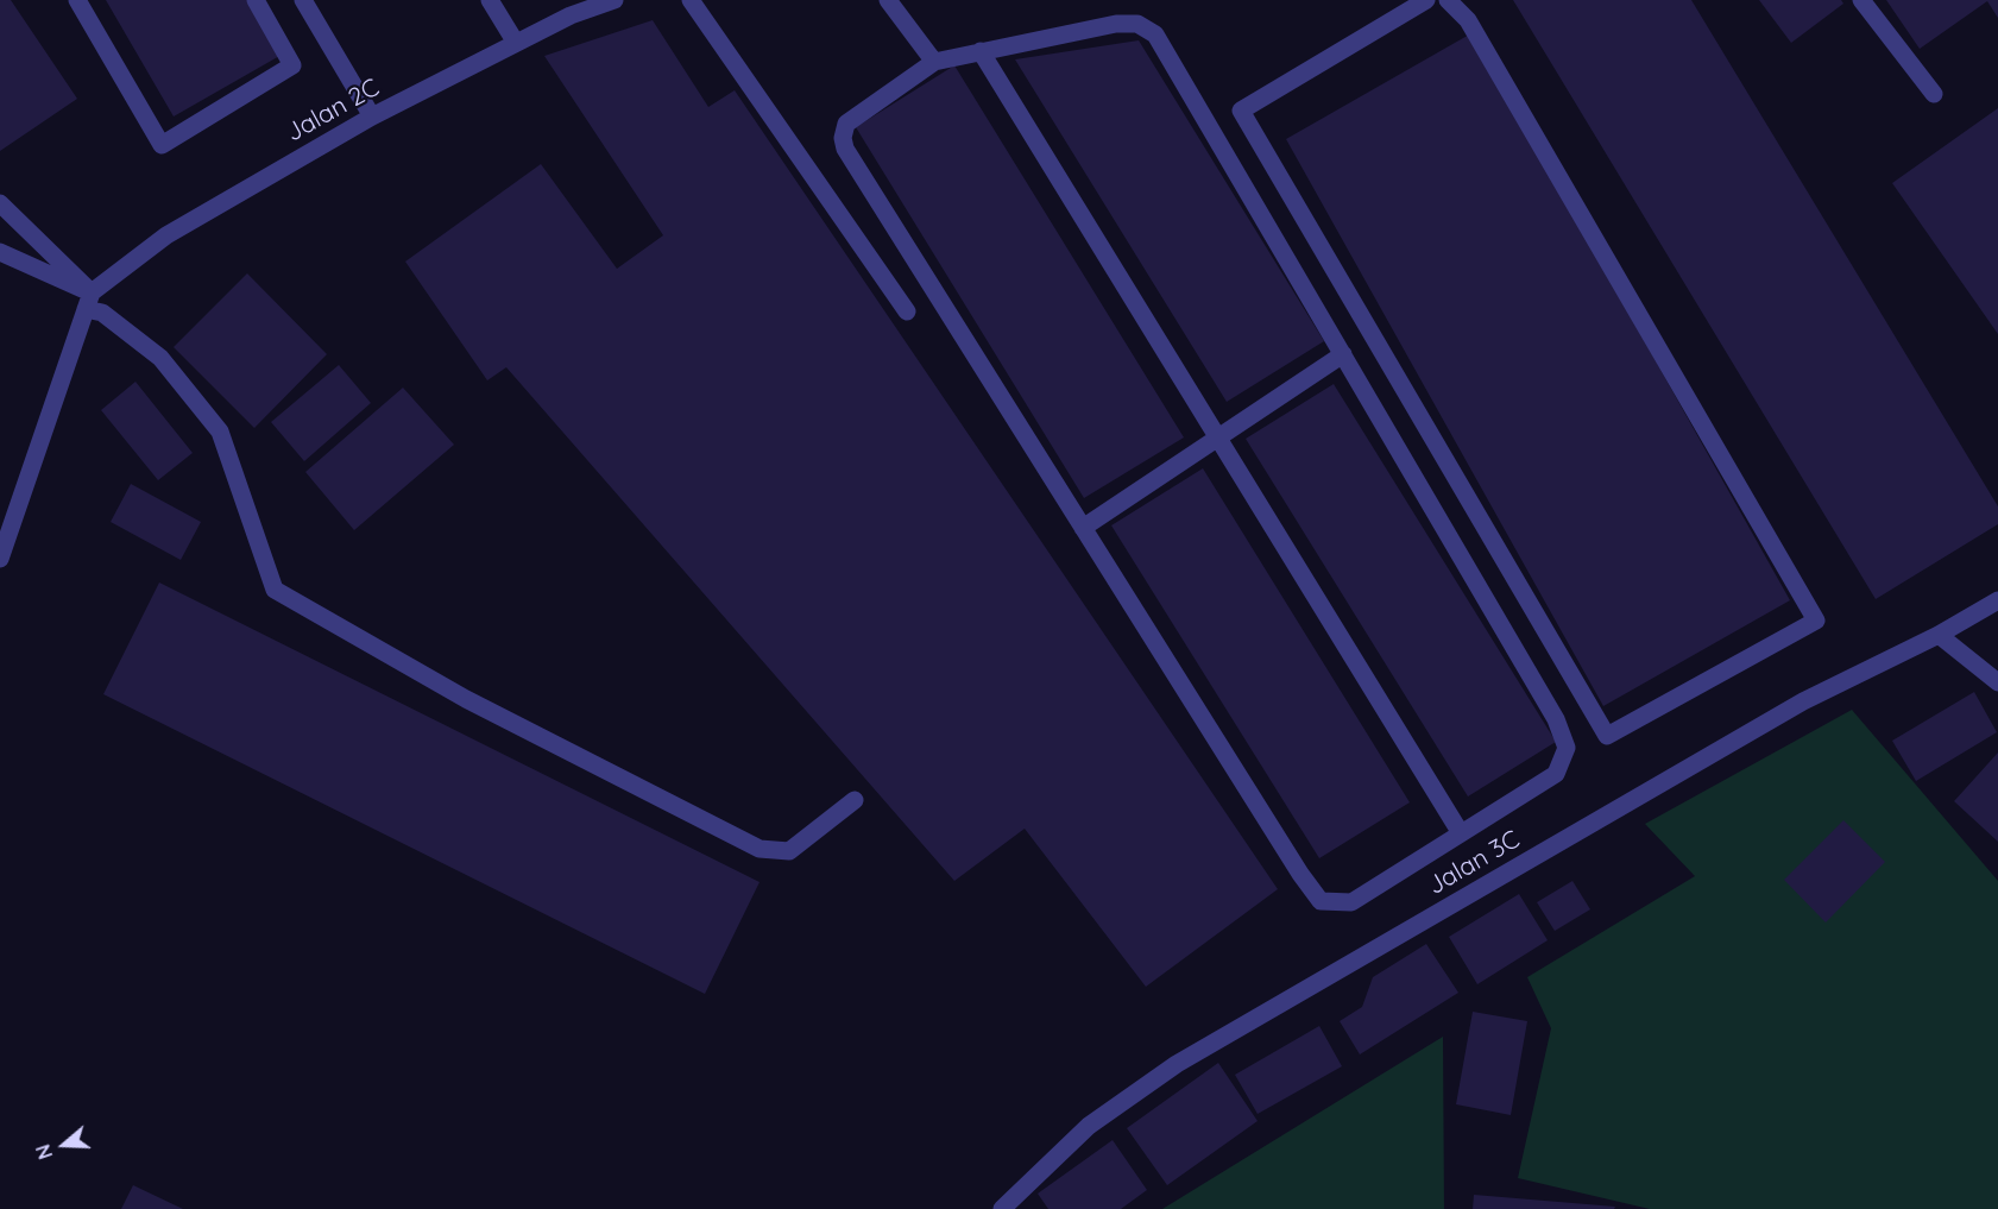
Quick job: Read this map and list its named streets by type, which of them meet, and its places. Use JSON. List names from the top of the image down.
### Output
{
  "streets": {
    "street": ["Jalan 2C", "Jalan 3C"]
  },
  "north": "left"
}
